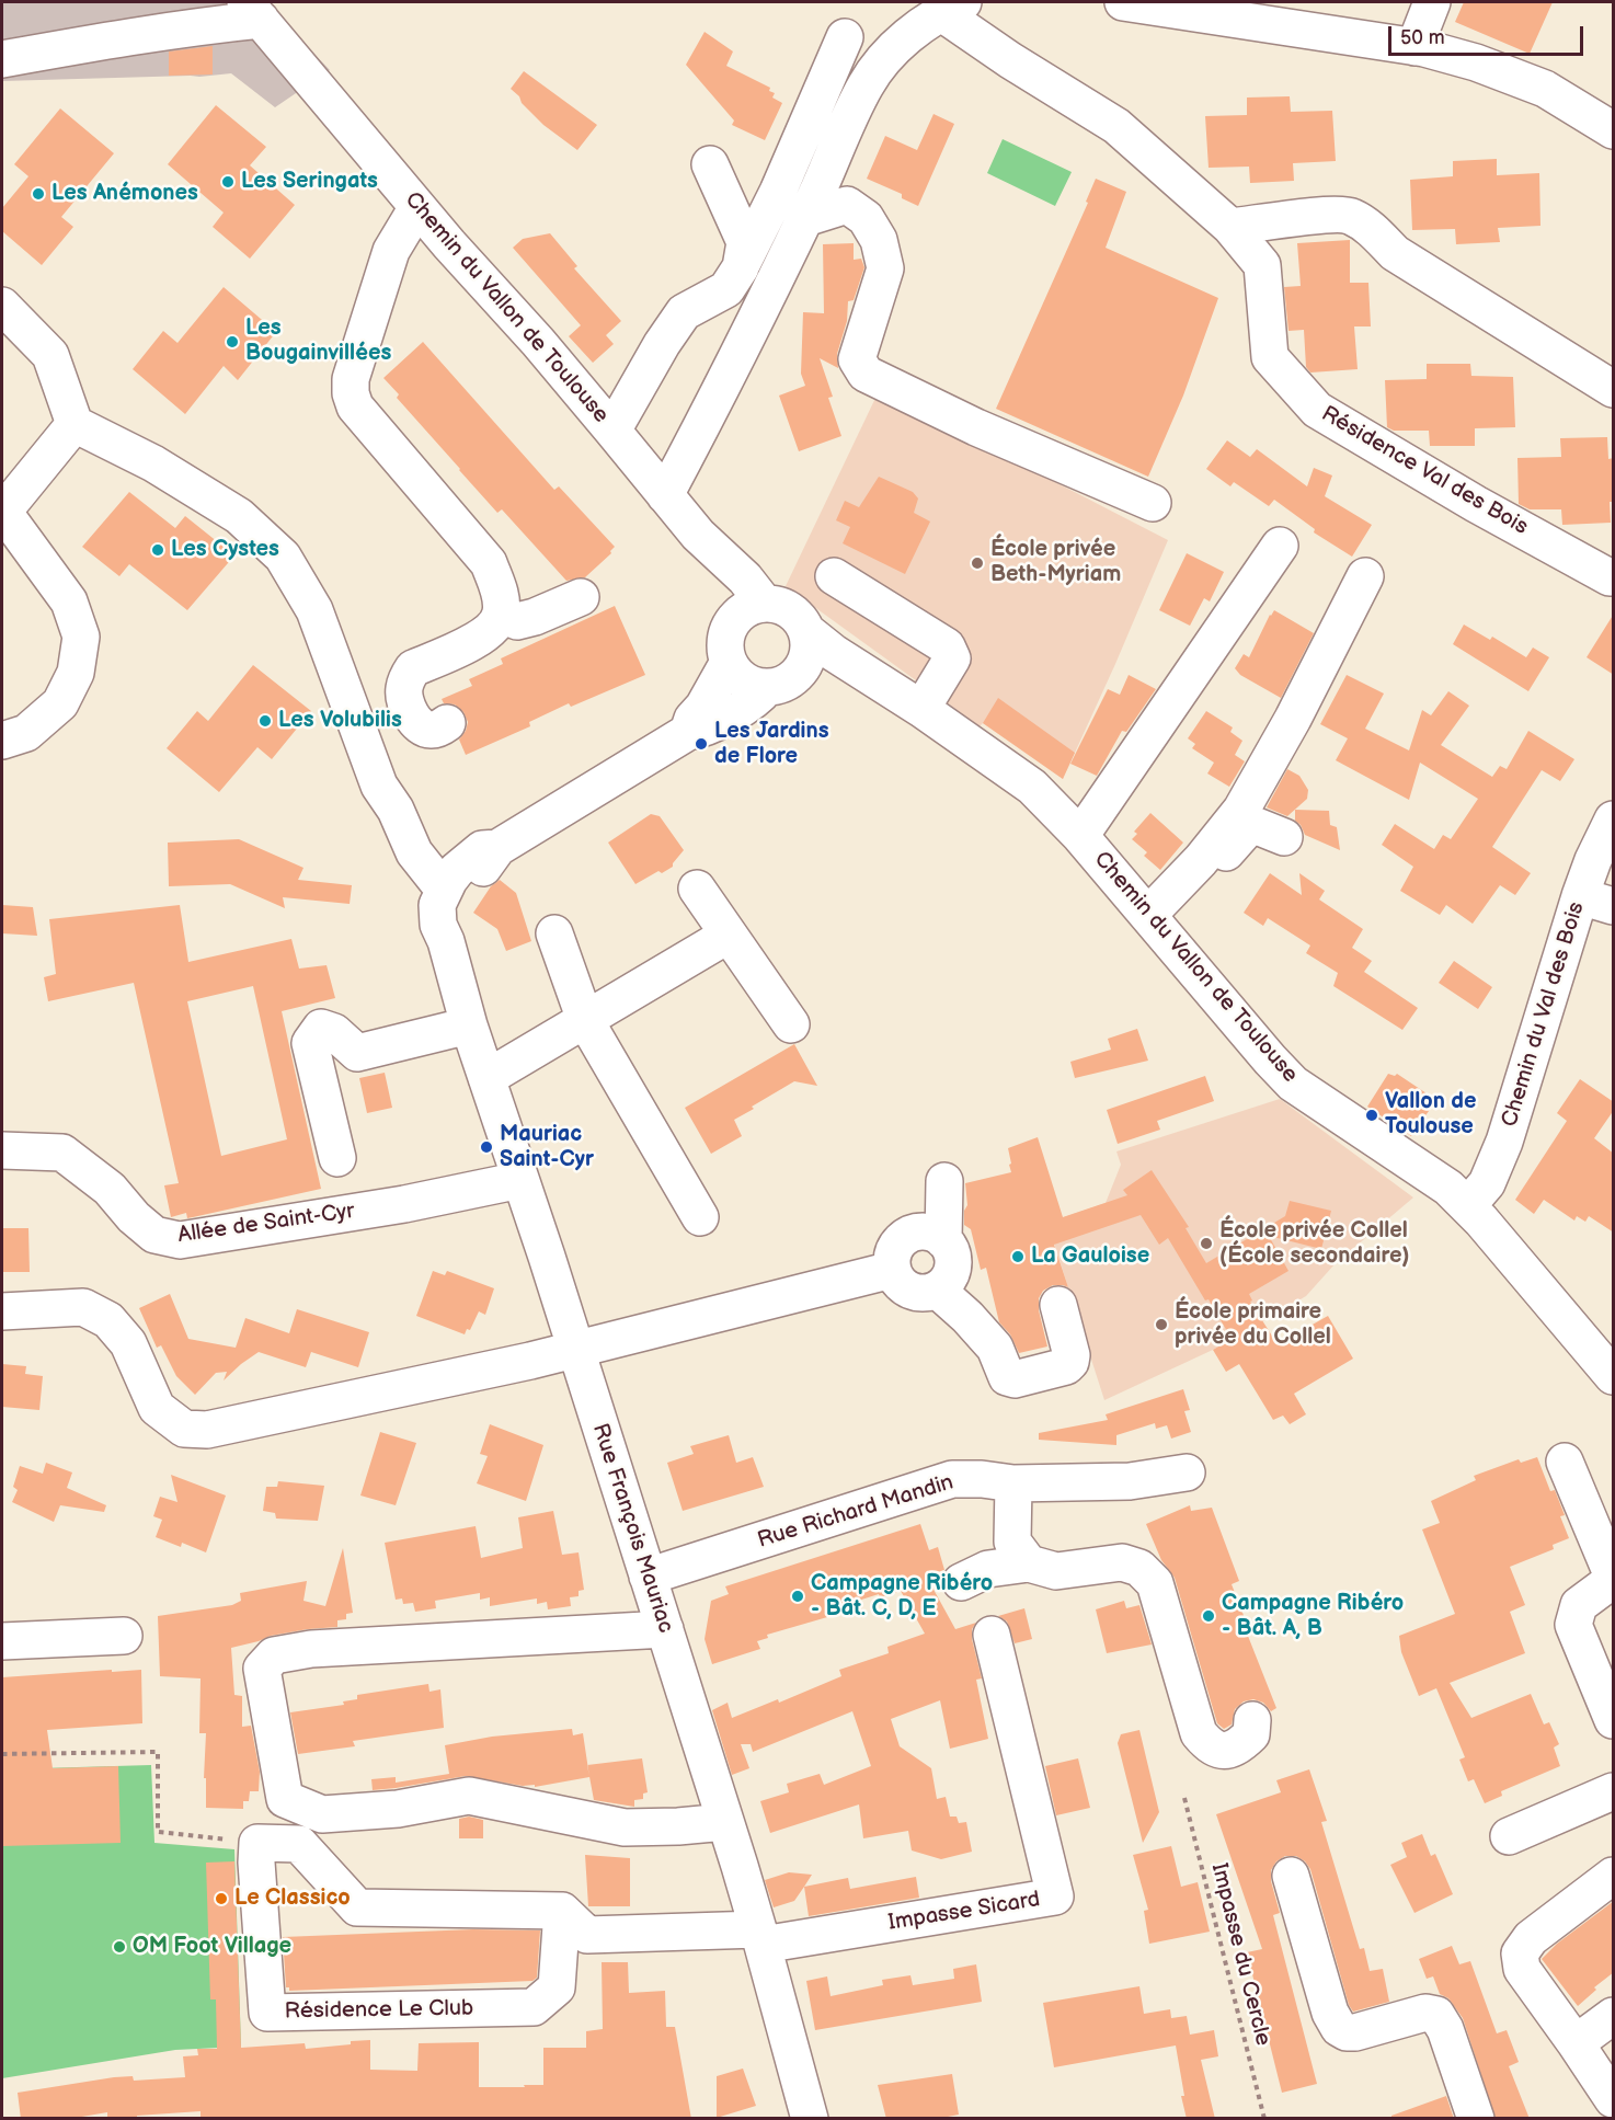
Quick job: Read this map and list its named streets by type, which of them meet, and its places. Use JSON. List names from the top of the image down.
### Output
{
  "streets": {
    "street": [
      "Chemin du Vallon de Toulouse",
      "Résidence Val des Bois",
      "Chemin du Val des Bois",
      "Allée de Saint-Cyr",
      "Rue Richard Mandin",
      "Rue François Mauriac",
      "Impasse Sicard",
      "Résidence Le Club"
    ],
    "path": ["Impasse du Cercle"]
  },
  "crossings": [
    ["Chemin du Vallon de Toulouse", "Chemin du Val des Bois"],
    ["Chemin du Vallon de Toulouse", "Rue François Mauriac"],
    ["Allée de Saint-Cyr", "Rue François Mauriac"],
    ["Rue Richard Mandin", "Rue François Mauriac"],
    ["Rue François Mauriac", "Impasse Sicard"]
  ],
  "places": [
    "Les Seringats",
    "Les Anémones",
    "Les Bougainvillées",
    "Les Cystes",
    "École privée Beth-Myriam",
    "Les Volubilis",
    "Les Jardins de Flore",
    "Vallon de Toulouse",
    "Mauriac Saint-Cyr",
    "École privée Collel (École secondaire)",
    "La Gauloise",
    "École primaire privée du Collel",
    "Campagne Ribéro - Bât. C, D, E",
    "Campagne Ribéro - Bât. A, B",
    "Le Classico",
    "OM Foot Village"
  ],
  "scale_bar": "50 m"
}
